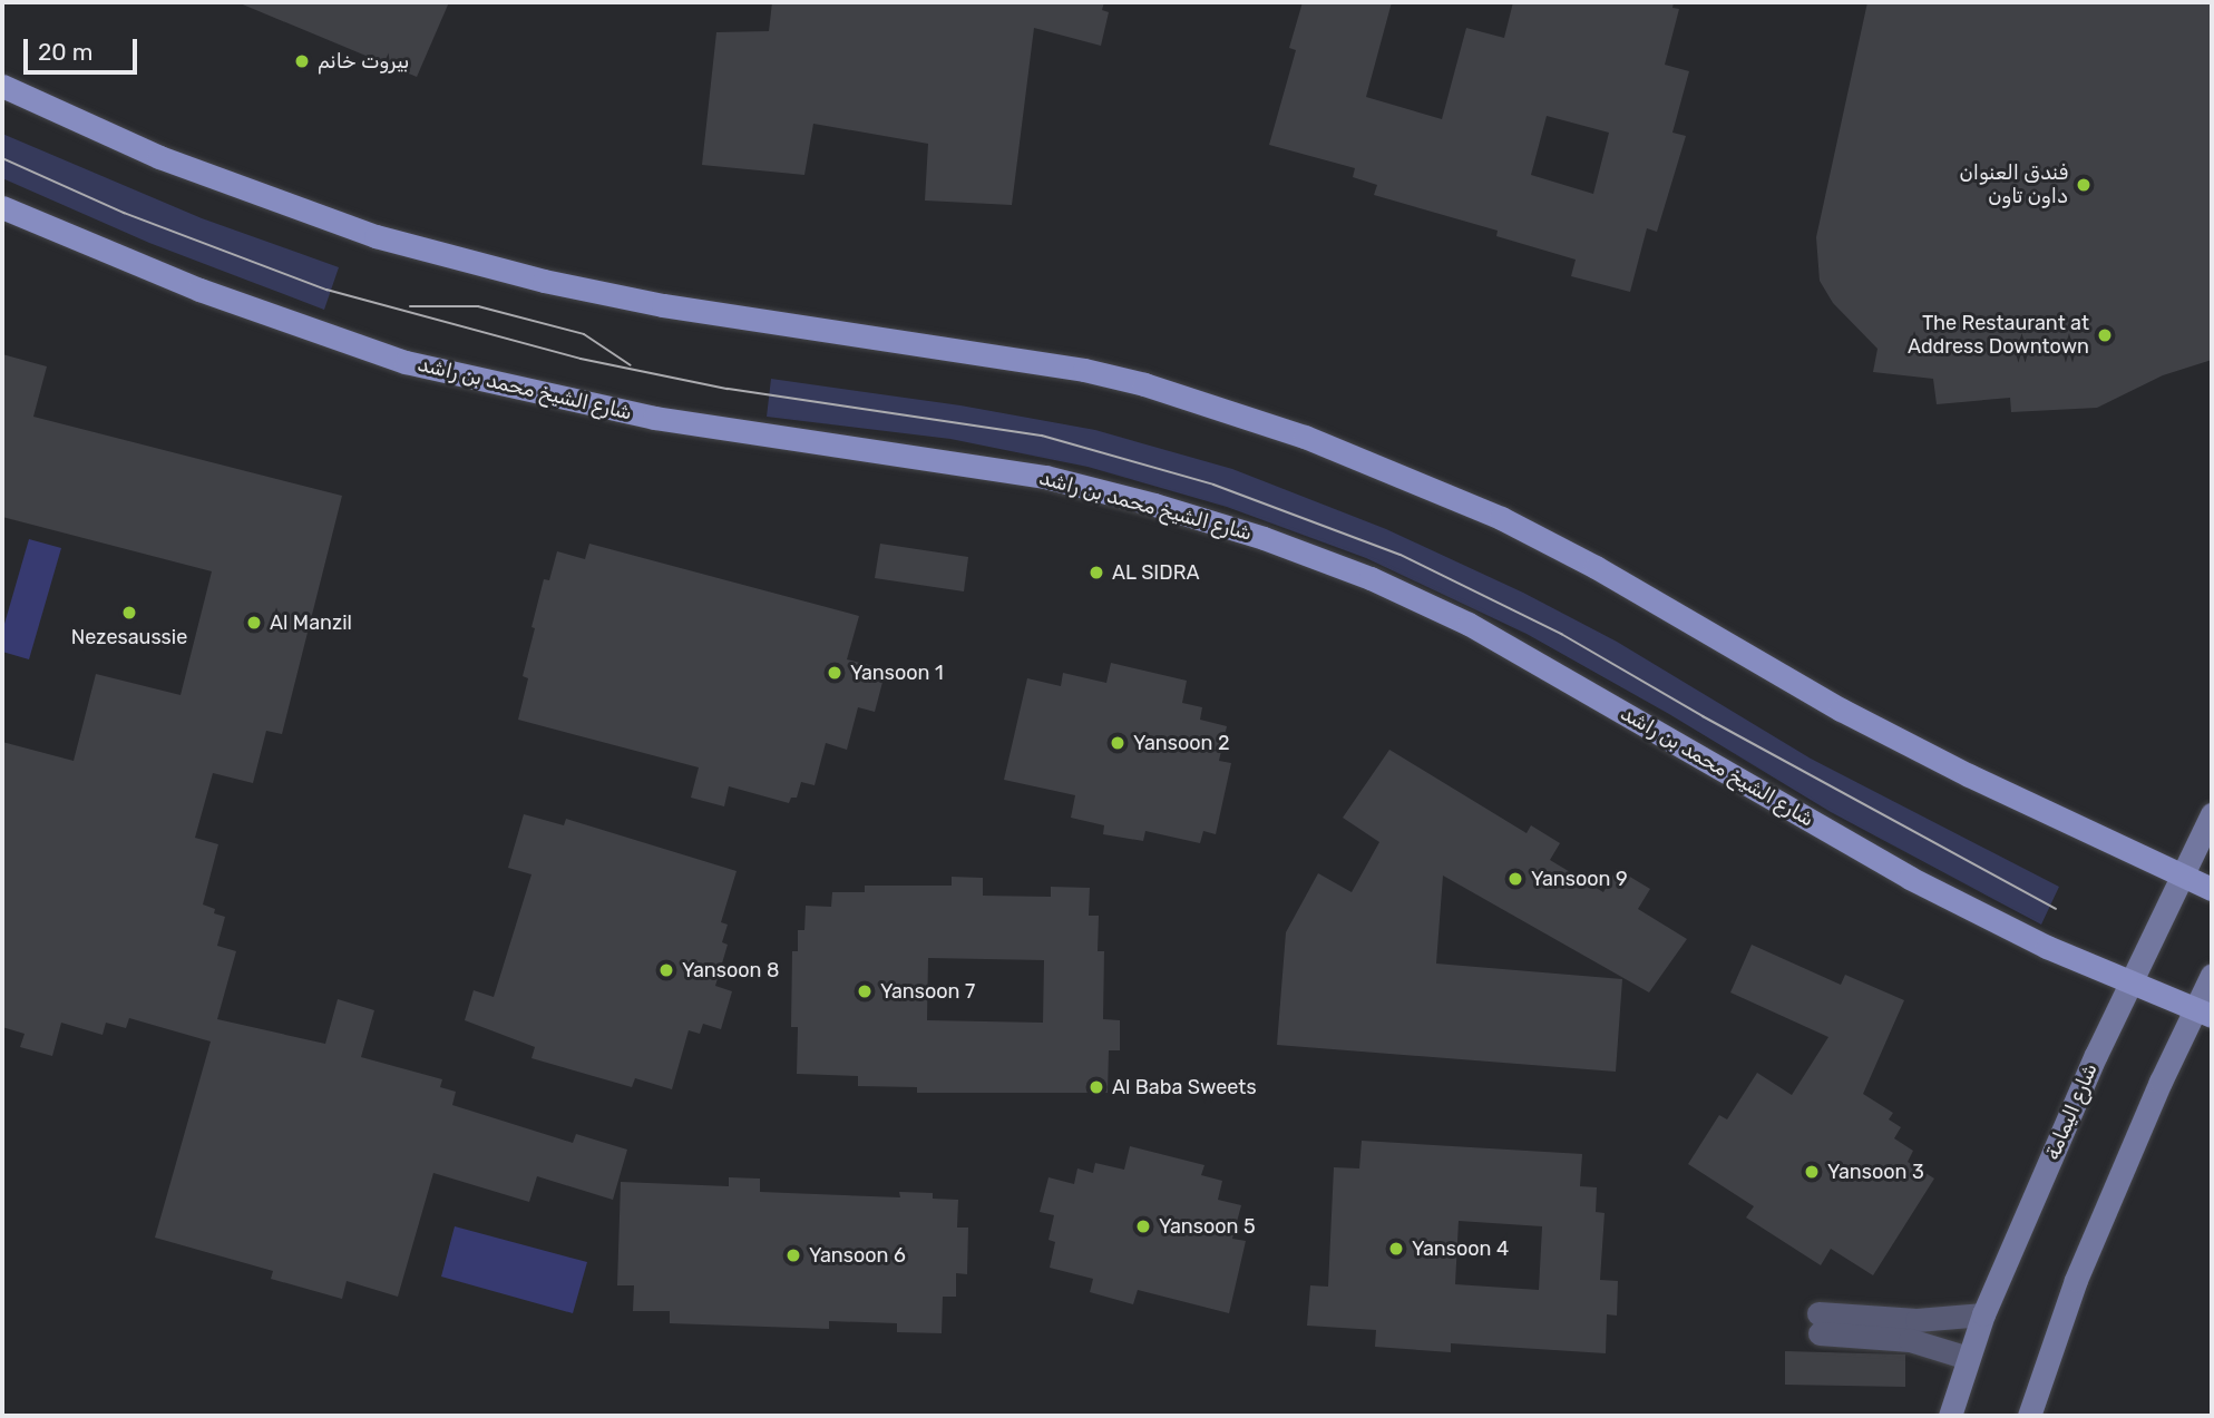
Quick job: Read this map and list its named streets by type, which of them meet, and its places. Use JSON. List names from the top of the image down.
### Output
{
  "streets": {
    "main road": ["شارع الشيخ محمد بن راشد"],
    "street": ["شارع اليمامة"]
  },
  "crossings": [
    ["شارع الشيخ محمد بن راشد", "شارع اليمامة"]
  ],
  "places": [
    "بيروت خانم",
    "فندق العنوان داون تاون",
    "The Restaurant at Address Downtown",
    "AL SIDRA",
    "Nezesaussie",
    "Al Manzil",
    "Yansoon 1",
    "Yansoon 2",
    "Yansoon 9",
    "Yansoon 8",
    "Yansoon 7",
    "Al Baba Sweets",
    "Yansoon 3",
    "Yansoon 5",
    "Yansoon 4",
    "Yansoon 6"
  ],
  "scale_bar": "20 m"
}
